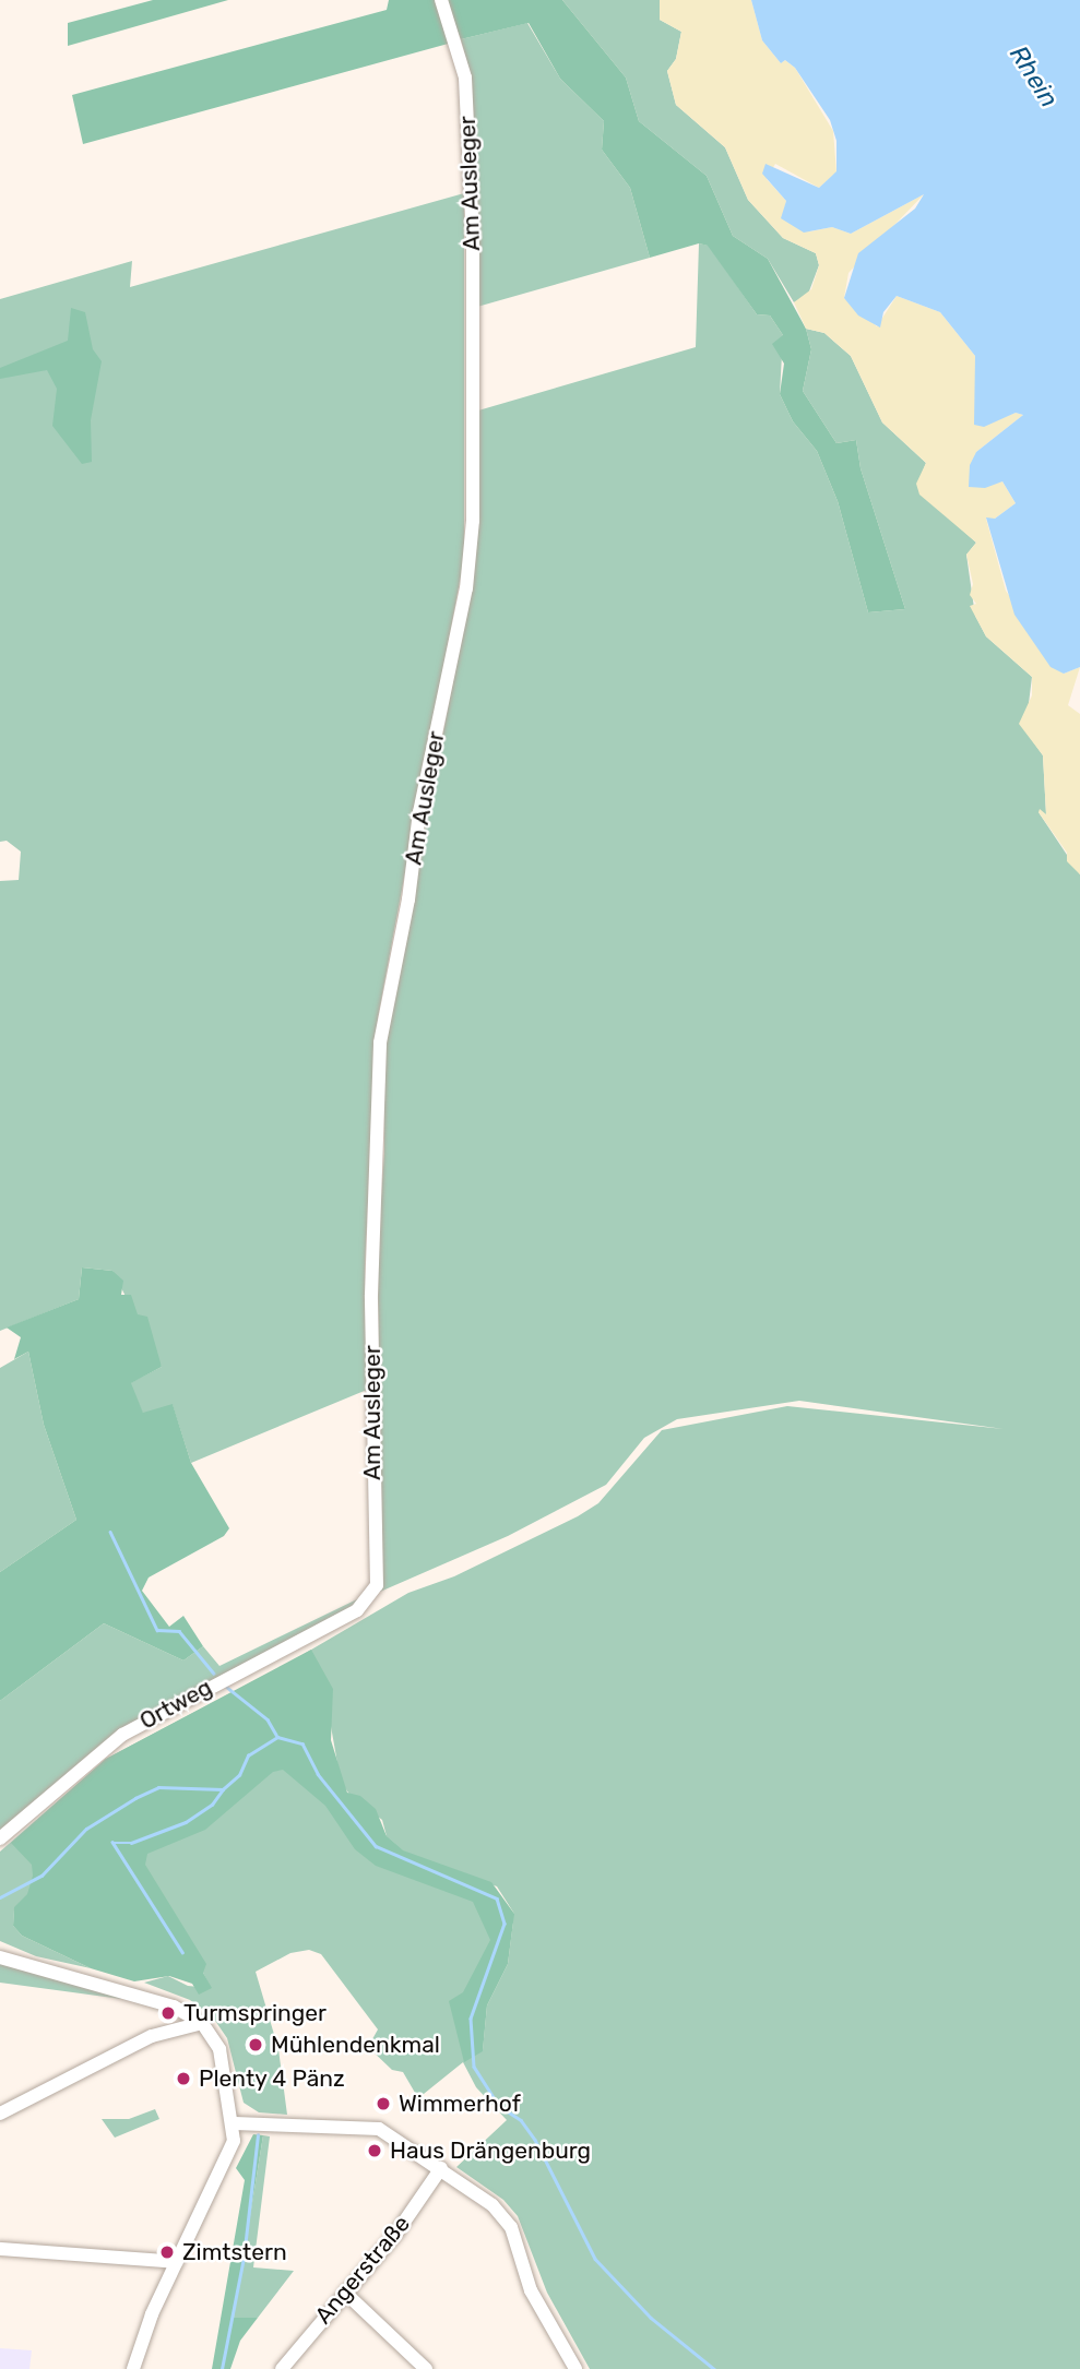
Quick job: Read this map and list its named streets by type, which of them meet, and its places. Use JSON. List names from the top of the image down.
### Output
{
  "streets": {
    "street": ["Am Ausleger", "Ortweg", "Angerstraße"]
  },
  "crossings": [
    ["Am Ausleger", "Ortweg"]
  ],
  "water": ["Rhein"],
  "places": [
    "Turmspringer",
    "Mühlendenkmal",
    "Plenty 4 Pänz",
    "Wimmerhof",
    "Haus Drängenburg",
    "Zimtstern"
  ]
}
